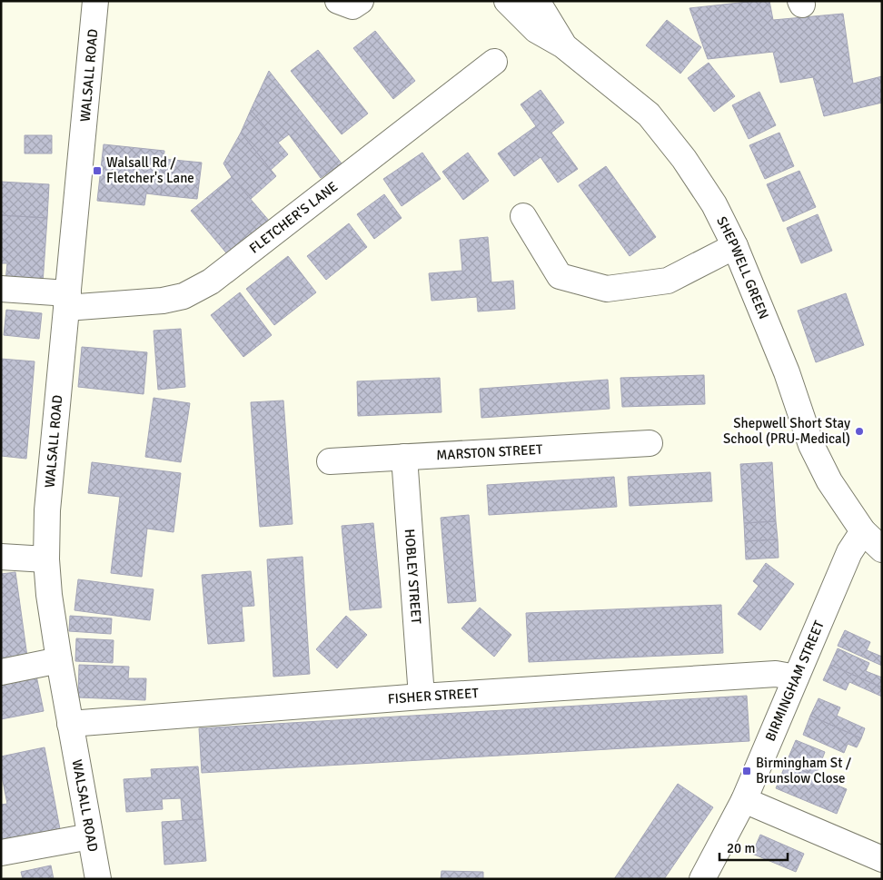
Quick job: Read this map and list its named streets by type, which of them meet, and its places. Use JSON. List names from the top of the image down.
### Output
{
  "streets": {
    "street": [
      "WALSALL ROAD",
      "FLETCHER'S LANE",
      "SHEPWELL GREEN",
      "MARSTON STREET",
      "HOBLEY STREET",
      "BIRMINGHAM STREET",
      "FISHER STREET"
    ]
  },
  "crossings": [
    ["WALSALL ROAD", "FLETCHER'S LANE"],
    ["WALSALL ROAD", "FISHER STREET"],
    ["SHEPWELL GREEN", "BIRMINGHAM STREET"],
    ["MARSTON STREET", "HOBLEY STREET"],
    ["HOBLEY STREET", "FISHER STREET"],
    ["BIRMINGHAM STREET", "FISHER STREET"]
  ],
  "places": {
    "transit": ["Walsall Rd / Fletcher's Lane", "Birmingham St / Brunslow Close"],
    "other": ["Shepwell Short Stay School (PRU-Medical)"]
  },
  "scale_bar": "20 m"
}
